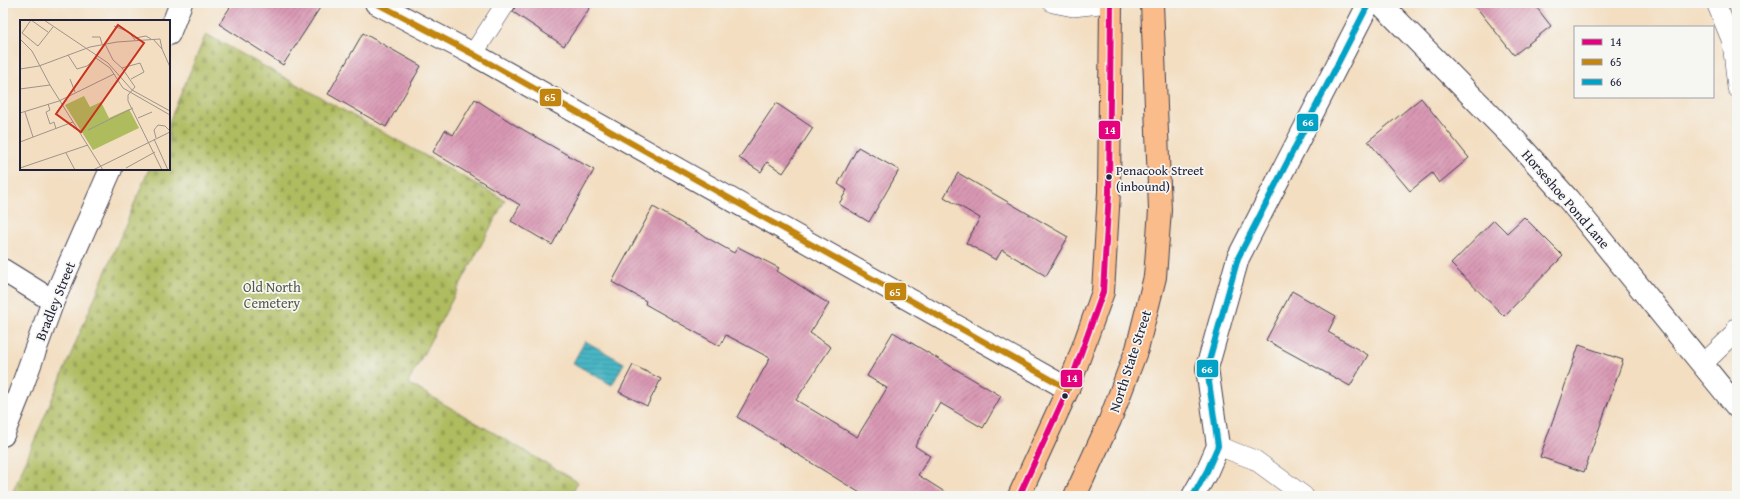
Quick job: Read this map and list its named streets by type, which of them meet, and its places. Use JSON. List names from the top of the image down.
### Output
{
  "streets": {
    "main road": ["North State Street"],
    "street": ["Horseshoe Pond Lane", "Bradley Street"]
  },
  "parks": ["Old North Cemetery"],
  "places": ["Penacook Street (inbound)"],
  "lines": ["transit line 14", "transit line 65", "transit line 66"],
  "legend": ["14", "65", "66"]
}
